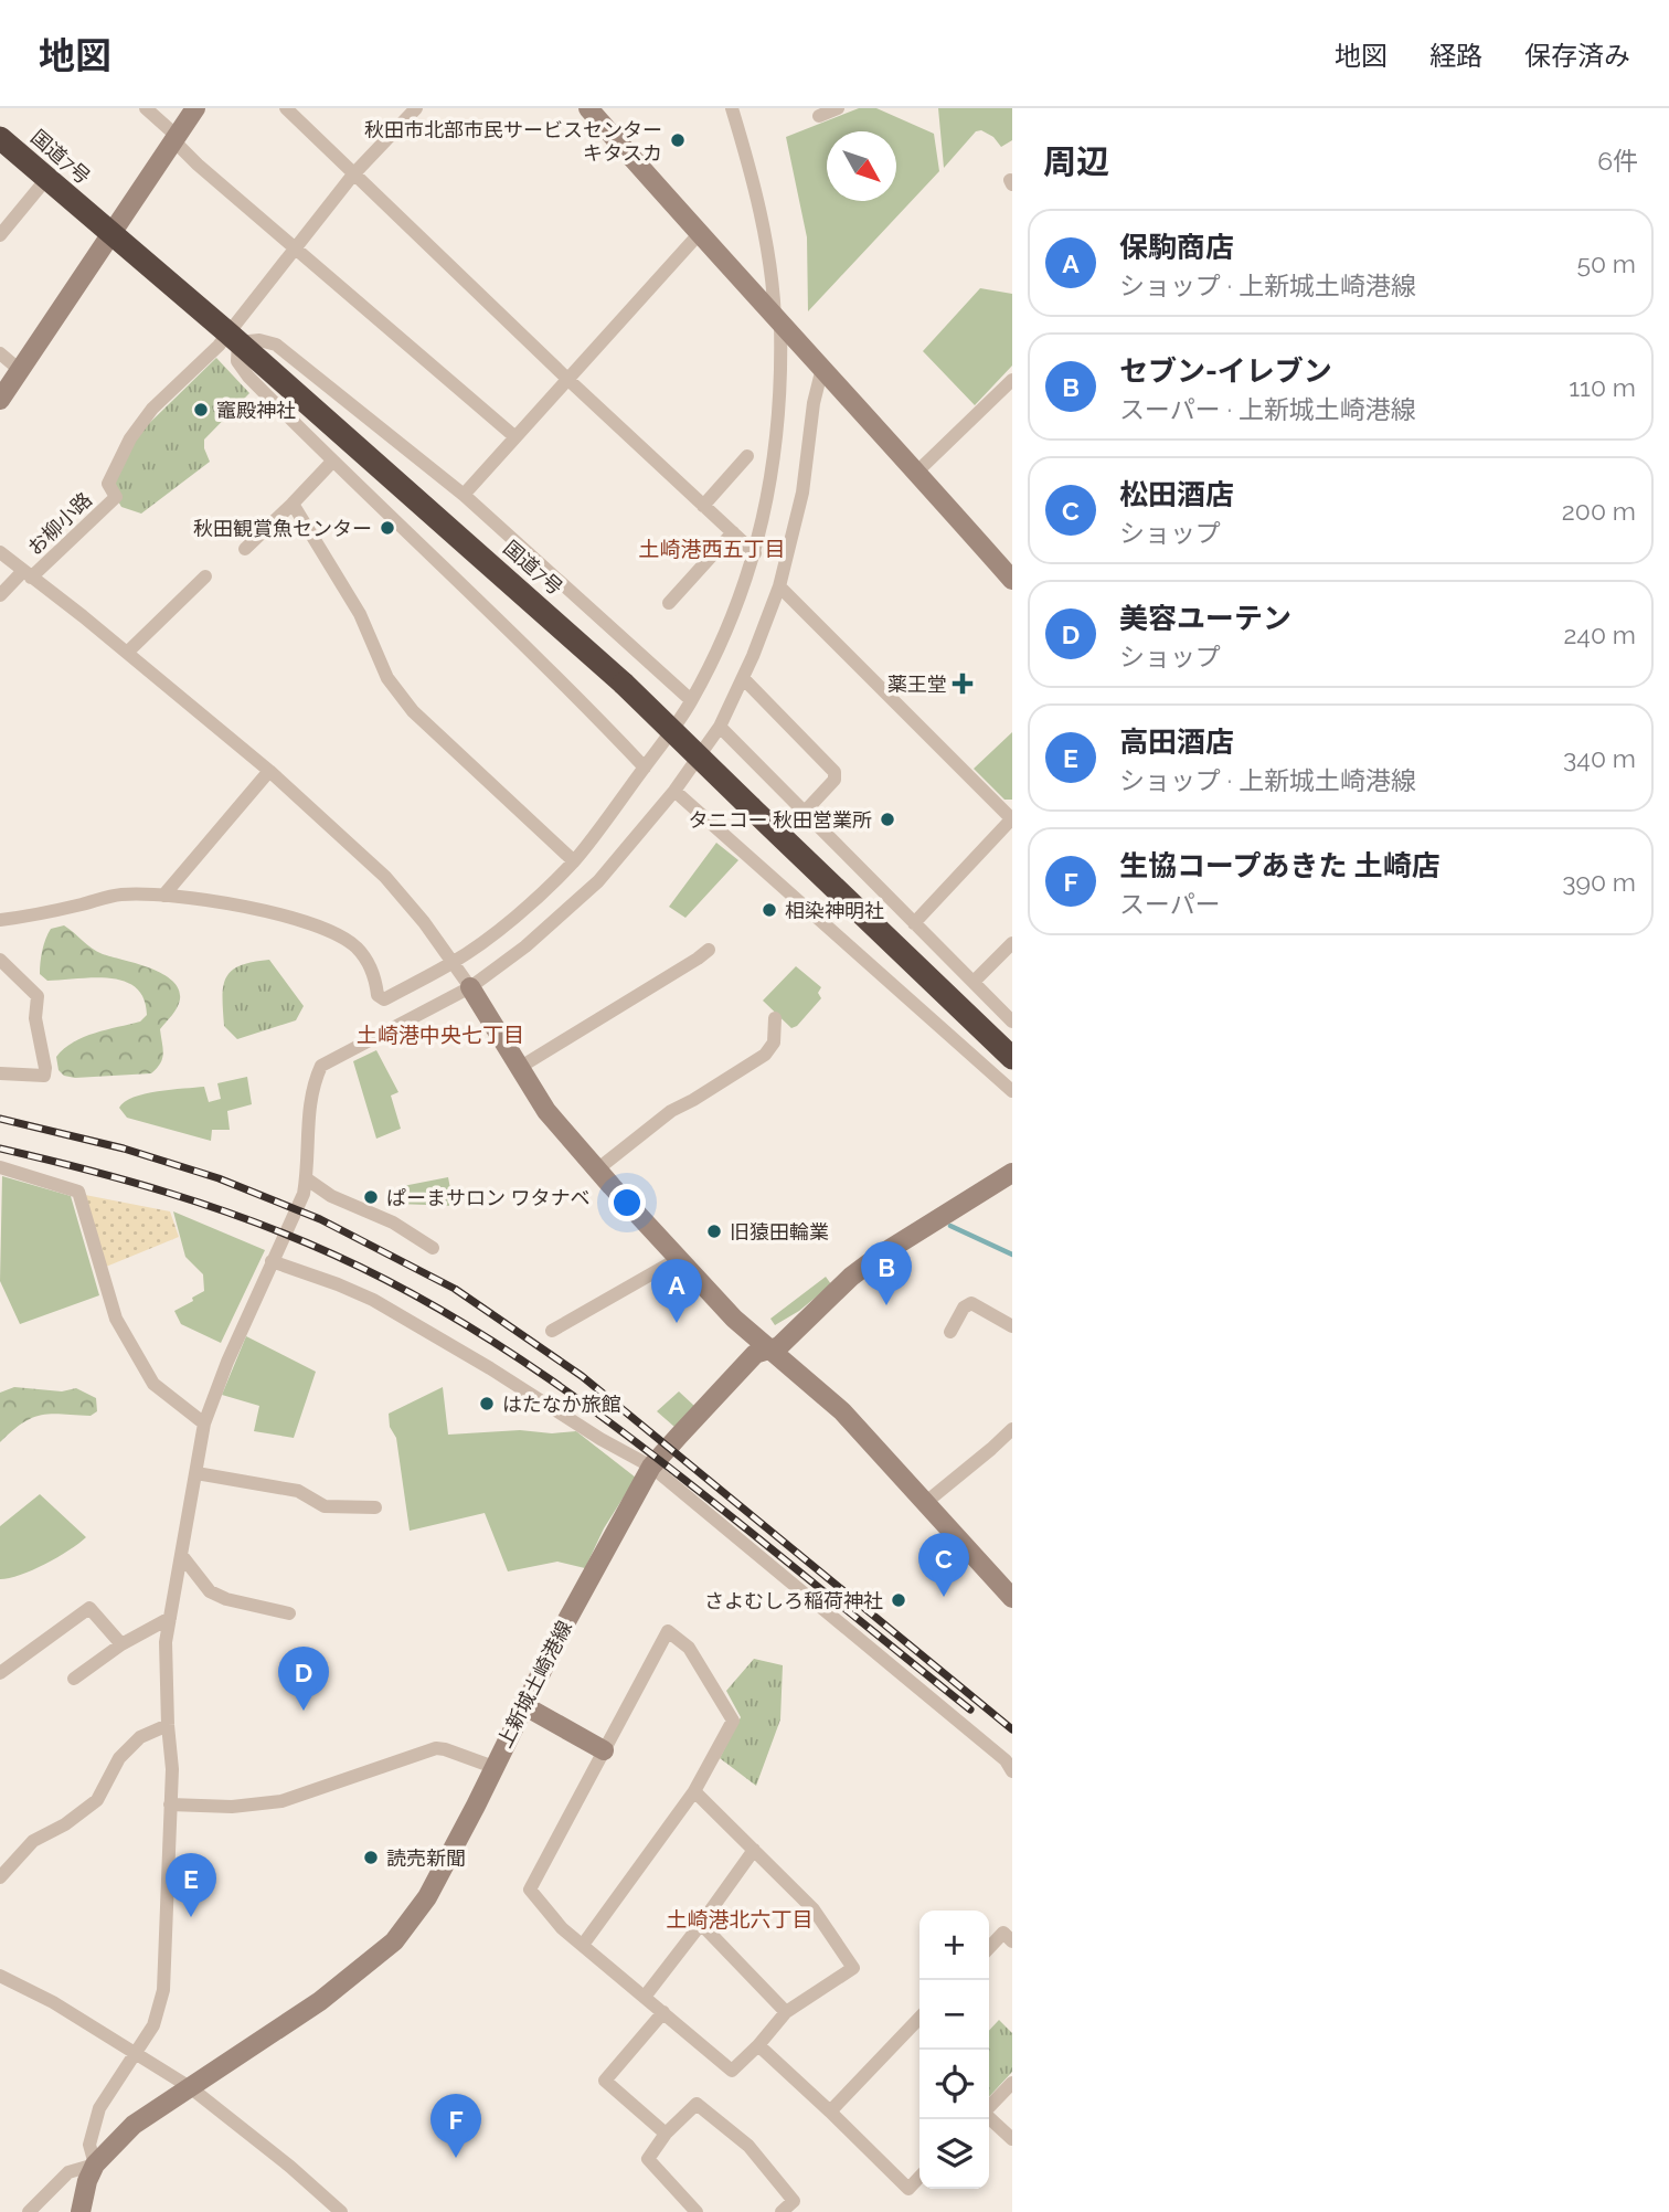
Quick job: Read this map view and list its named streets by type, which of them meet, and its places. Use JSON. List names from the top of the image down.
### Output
{
  "streets": {
    "highway": ["国道7号"],
    "street": ["お柳小路", "上新城土崎港線"]
  },
  "crossings": [
    ["国道7号", "お柳小路"]
  ],
  "districts": ["土崎港西五丁目", "土崎港中央七丁目", "土崎港北六丁目"],
  "places": {
    "other": [
      "秋田市北部市民サービスセンター キタスカ",
      "竈殿神社",
      "秋田観賞魚センター",
      "タニコー 秋田営業所",
      "相染神明社",
      "ぱーまサロン ワタナベ",
      "旧猿田輪業",
      "はたなか旅館",
      "さよむしろ稲荷神社",
      "読売新聞"
    ],
    "health": ["薬王堂"]
  },
  "north": "bottom right",
  "page": {
    "header": "地図",
    "nav": ["地図", "経路", "保存済み"],
    "heading": ["周辺", "6件"],
    "list": [
      {
        "mark": "A",
        "name": "保駒商店",
        "note": "ショップ · 上新城土崎港線",
        "value": "50 m"
      },
      {
        "mark": "B",
        "name": "セブン-イレブン",
        "note": "スーパー · 上新城土崎港線",
        "value": "110 m"
      },
      {
        "mark": "C",
        "name": "松田酒店",
        "note": "ショップ",
        "value": "200 m"
      },
      {
        "mark": "D",
        "name": "美容ユーテン",
        "note": "ショップ",
        "value": "240 m"
      },
      {
        "mark": "E",
        "name": "高田酒店",
        "note": "ショップ · 上新城土崎港線",
        "value": "340 m"
      },
      {
        "mark": "F",
        "name": "生協コープあきた 土崎店",
        "note": "スーパー",
        "value": "390 m"
      }
    ],
    "pins": [
      "B",
      "A",
      "C",
      "D",
      "E",
      "F"
    ],
    "map_buttons": ["+", "−"]
  }
}
